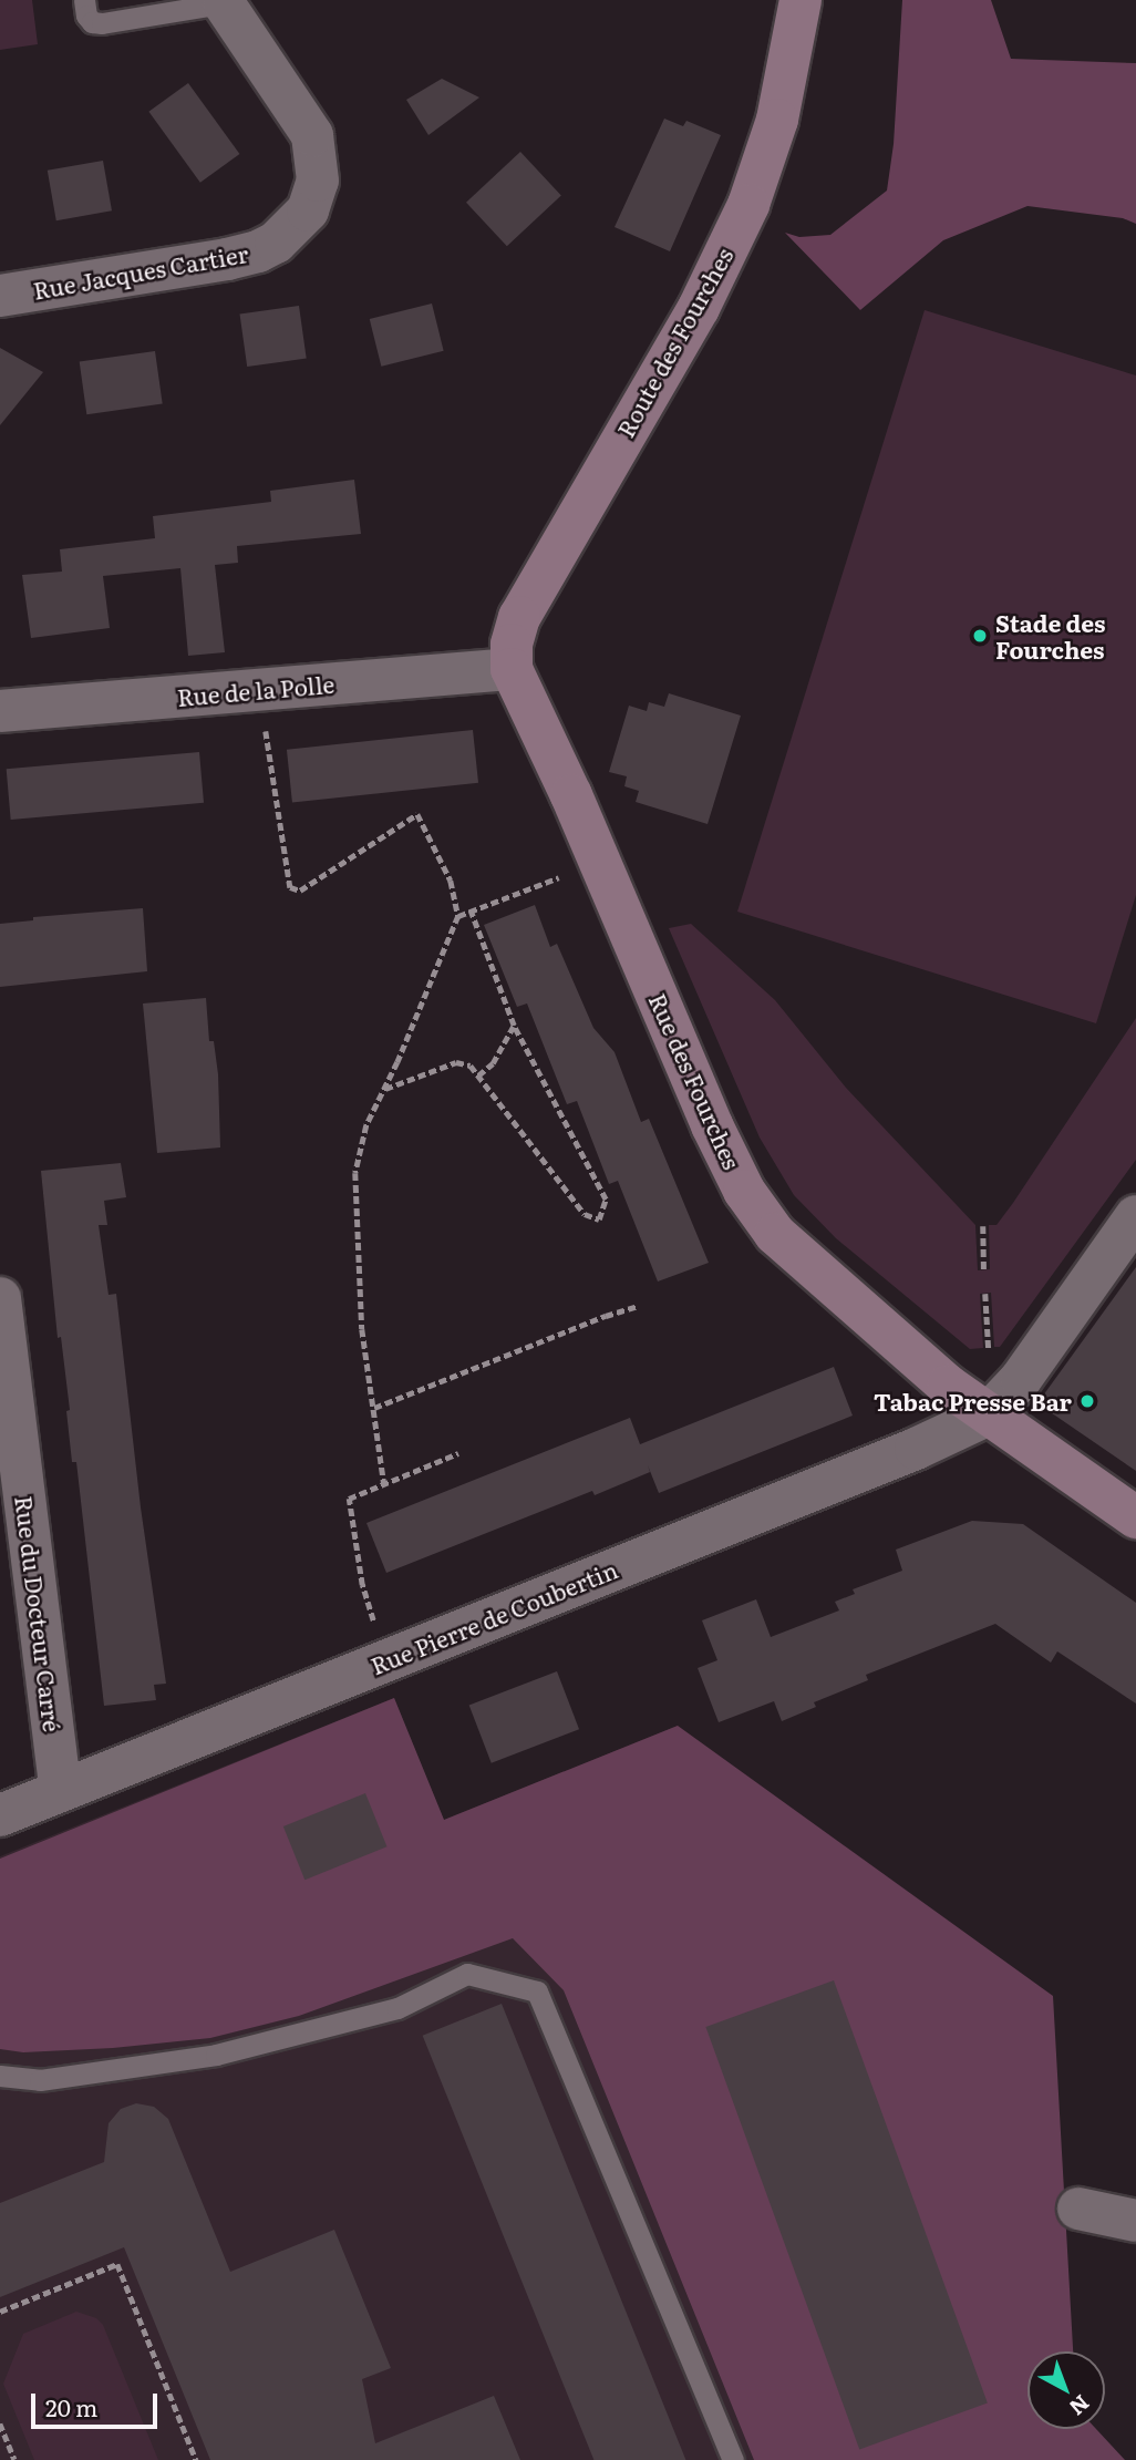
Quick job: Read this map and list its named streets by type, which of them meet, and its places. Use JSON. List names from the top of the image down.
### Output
{
  "streets": {
    "main road": ["Route des Fourches", "Rue des Fourches"],
    "street": [
      "Rue Jacques Cartier",
      "Rue de la Polle",
      "Rue du Docteur Carré",
      "Rue Pierre de Coubertin"
    ]
  },
  "crossings": [
    ["Route des Fourches", "Rue de la Polle"],
    ["Route des Fourches", "Rue des Fourches"],
    ["Rue de la Polle", "Rue des Fourches"],
    ["Rue des Fourches", "Rue Pierre de Coubertin"],
    ["Rue du Docteur Carré", "Rue Pierre de Coubertin"]
  ],
  "places": ["Stade des Fourches", "Tabac Presse Bar"],
  "scale_bar": "20 m",
  "north": "bottom right"
}
